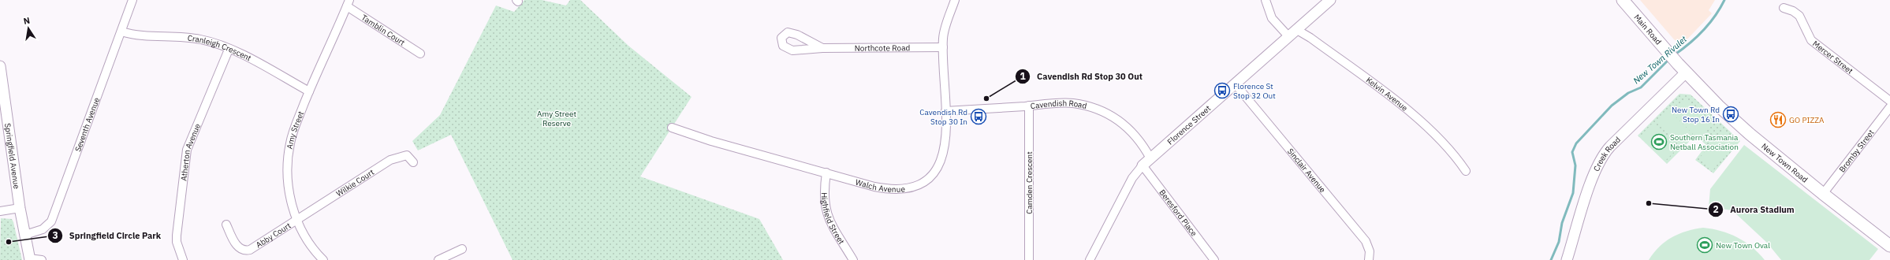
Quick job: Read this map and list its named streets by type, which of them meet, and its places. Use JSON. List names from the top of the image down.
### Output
{
  "streets": {
    "main road": ["Main Road", "New Town Road"],
    "street": [
      "Tamblin Court",
      "Northcote Road",
      "Cranleigh Crescent",
      "Mercer Street",
      "Kelvin Avenue",
      "Cavendish Road",
      "Seventh Avenue",
      "Florence Street",
      "Amy Street",
      "Bromby Street",
      "Atherton Avenue",
      "Creek Road",
      "Springfield Avenue",
      "Sinclair Avenue",
      "Wilkie Court",
      "Camden Crescent",
      "Walch Avenue",
      "Beresford Place",
      "Highfield Street",
      "Abby Court"
    ]
  },
  "crossings": [
    ["Main Road", "Creek Road"],
    ["Main Road", "New Town Road"],
    ["Tamblin Court", "Amy Street"],
    ["Northcote Road", "Walch Avenue"],
    ["Cranleigh Crescent", "Seventh Avenue"],
    ["Cranleigh Crescent", "Amy Street"],
    ["Cranleigh Crescent", "Atherton Avenue"],
    ["Kelvin Avenue", "Florence Street"],
    ["Cavendish Road", "Florence Street"],
    ["Cavendish Road", "Camden Crescent"],
    ["Cavendish Road", "Walch Avenue"],
    ["Seventh Avenue", "Springfield Avenue"],
    ["Florence Street", "Sinclair Avenue"],
    ["Florence Street", "Beresford Place"],
    ["Amy Street", "Wilkie Court"],
    ["Amy Street", "Abby Court"],
    ["Bromby Street", "New Town Road"],
    ["Creek Road", "New Town Road"],
    ["Wilkie Court", "Abby Court"],
    ["Walch Avenue", "Highfield Street"]
  ],
  "water": ["New Town Rivulet"],
  "parks": ["Amy Street Reserve"],
  "places": {
    "bus stop": ["Florence St Stop 32 Out", "New Town Rd Stop 16 In", "Cavendish Rd Stop 30 In"],
    "other": ["Cavendish Rd Stop 30 Out", "Aurora Stadium", "Springfield Circle Park"],
    "restaurant": ["GO PIZZA"],
    "sports": ["Southern Tasmania Netball Association", "New Town Oval"]
  },
  "north": "top"
}
